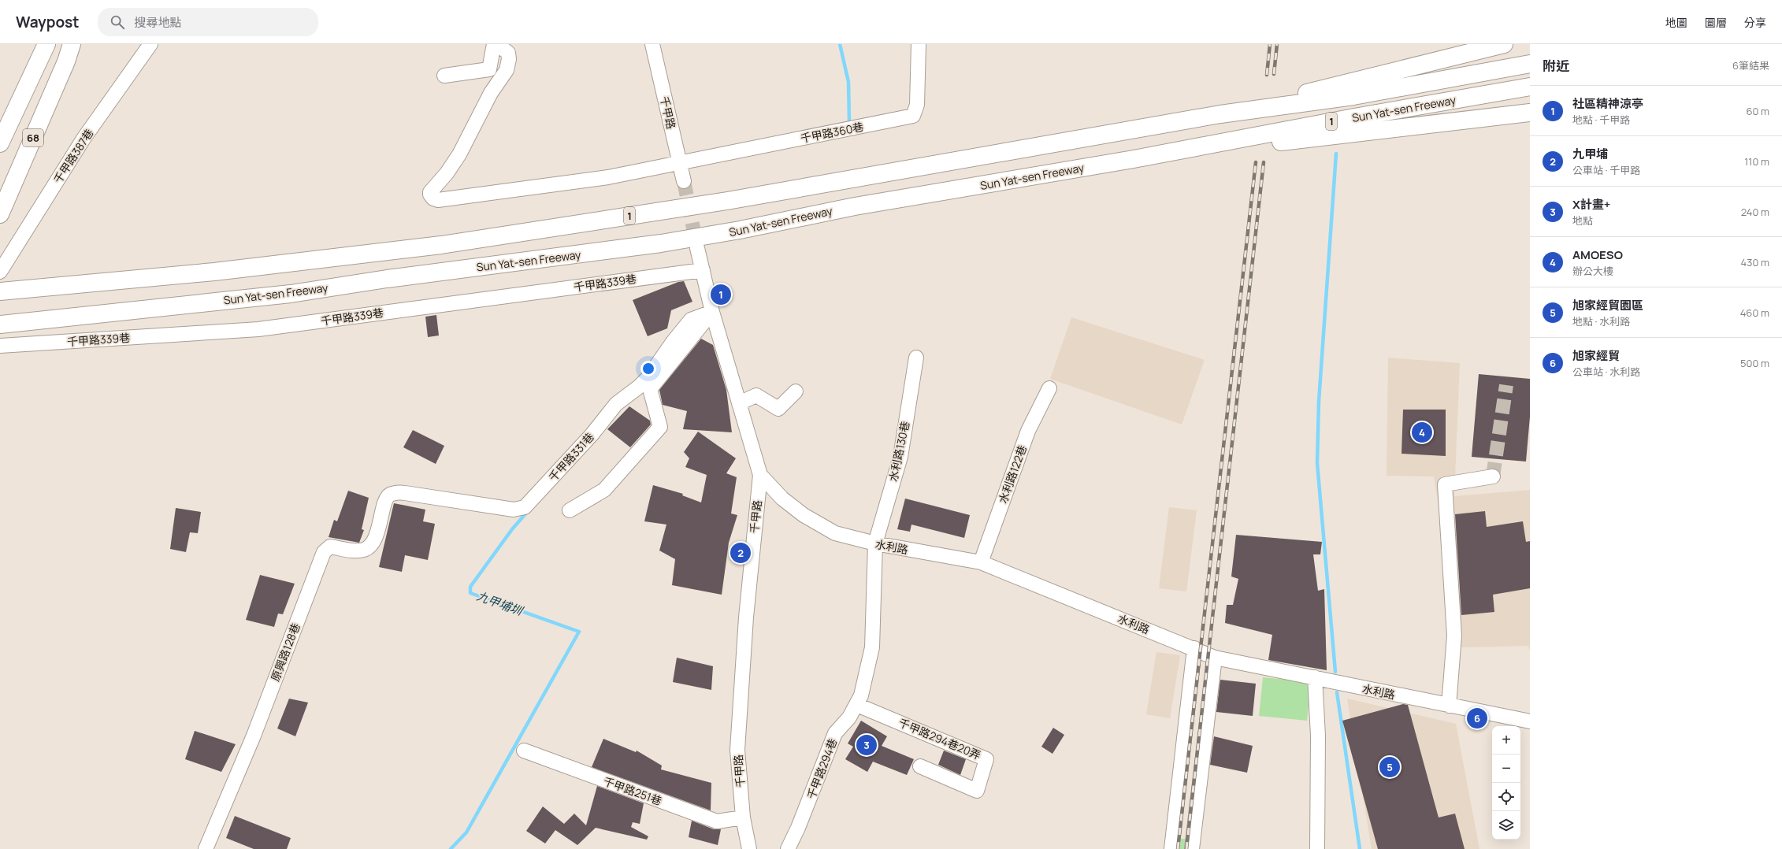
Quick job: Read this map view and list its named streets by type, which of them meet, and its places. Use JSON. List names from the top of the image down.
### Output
{
  "streets": {
    "highway": ["Sun Yat-sen Freeway", "1", "68"],
    "street": [
      "千甲路",
      "千甲路360巷",
      "千甲路387巷",
      "千甲路339巷",
      "水利路130巷",
      "千甲路331巷",
      "水利路122巷",
      "水利路",
      "原興路128巷",
      "千甲路294巷20弄",
      "千甲路294巷",
      "千甲路251巷"
    ]
  },
  "crossings": [
    ["千甲路", "千甲路360巷"],
    ["千甲路", "千甲路339巷"],
    ["千甲路", "千甲路331巷"],
    ["千甲路", "水利路"],
    ["千甲路", "千甲路251巷"],
    ["水利路130巷", "水利路"],
    ["水利路130巷", "千甲路294巷"],
    ["千甲路331巷", "原興路128巷"],
    ["水利路122巷", "水利路"],
    ["水利路", "千甲路294巷"],
    ["千甲路294巷20弄", "千甲路294巷"]
  ],
  "water": ["九甲埔圳"],
  "page": {
    "header": "Waypost",
    "search": "搜尋地點",
    "nav": ["地圖", "圖層", "分享"],
    "heading": ["附近", "6筆結果"],
    "list": [
      {
        "mark": "1",
        "name": "社區精神涼亭",
        "note": "地點 · 千甲路",
        "value": "60 m"
      },
      {
        "mark": "2",
        "name": "九甲埔",
        "note": "公車站 · 千甲路",
        "value": "110 m"
      },
      {
        "mark": "3",
        "name": "X計畫+",
        "note": "地點",
        "value": "240 m"
      },
      {
        "mark": "4",
        "name": "AMOESO",
        "note": "辦公大樓",
        "value": "430 m"
      },
      {
        "mark": "5",
        "name": "旭家經貿園區",
        "note": "地點 · 水利路",
        "value": "460 m"
      },
      {
        "mark": "6",
        "name": "旭家經貿",
        "note": "公車站 · 水利路",
        "value": "500 m"
      }
    ],
    "pins": [
      "1",
      "4",
      "2",
      "6",
      "3",
      "5"
    ],
    "map_buttons": ["+", "−"]
  }
}
